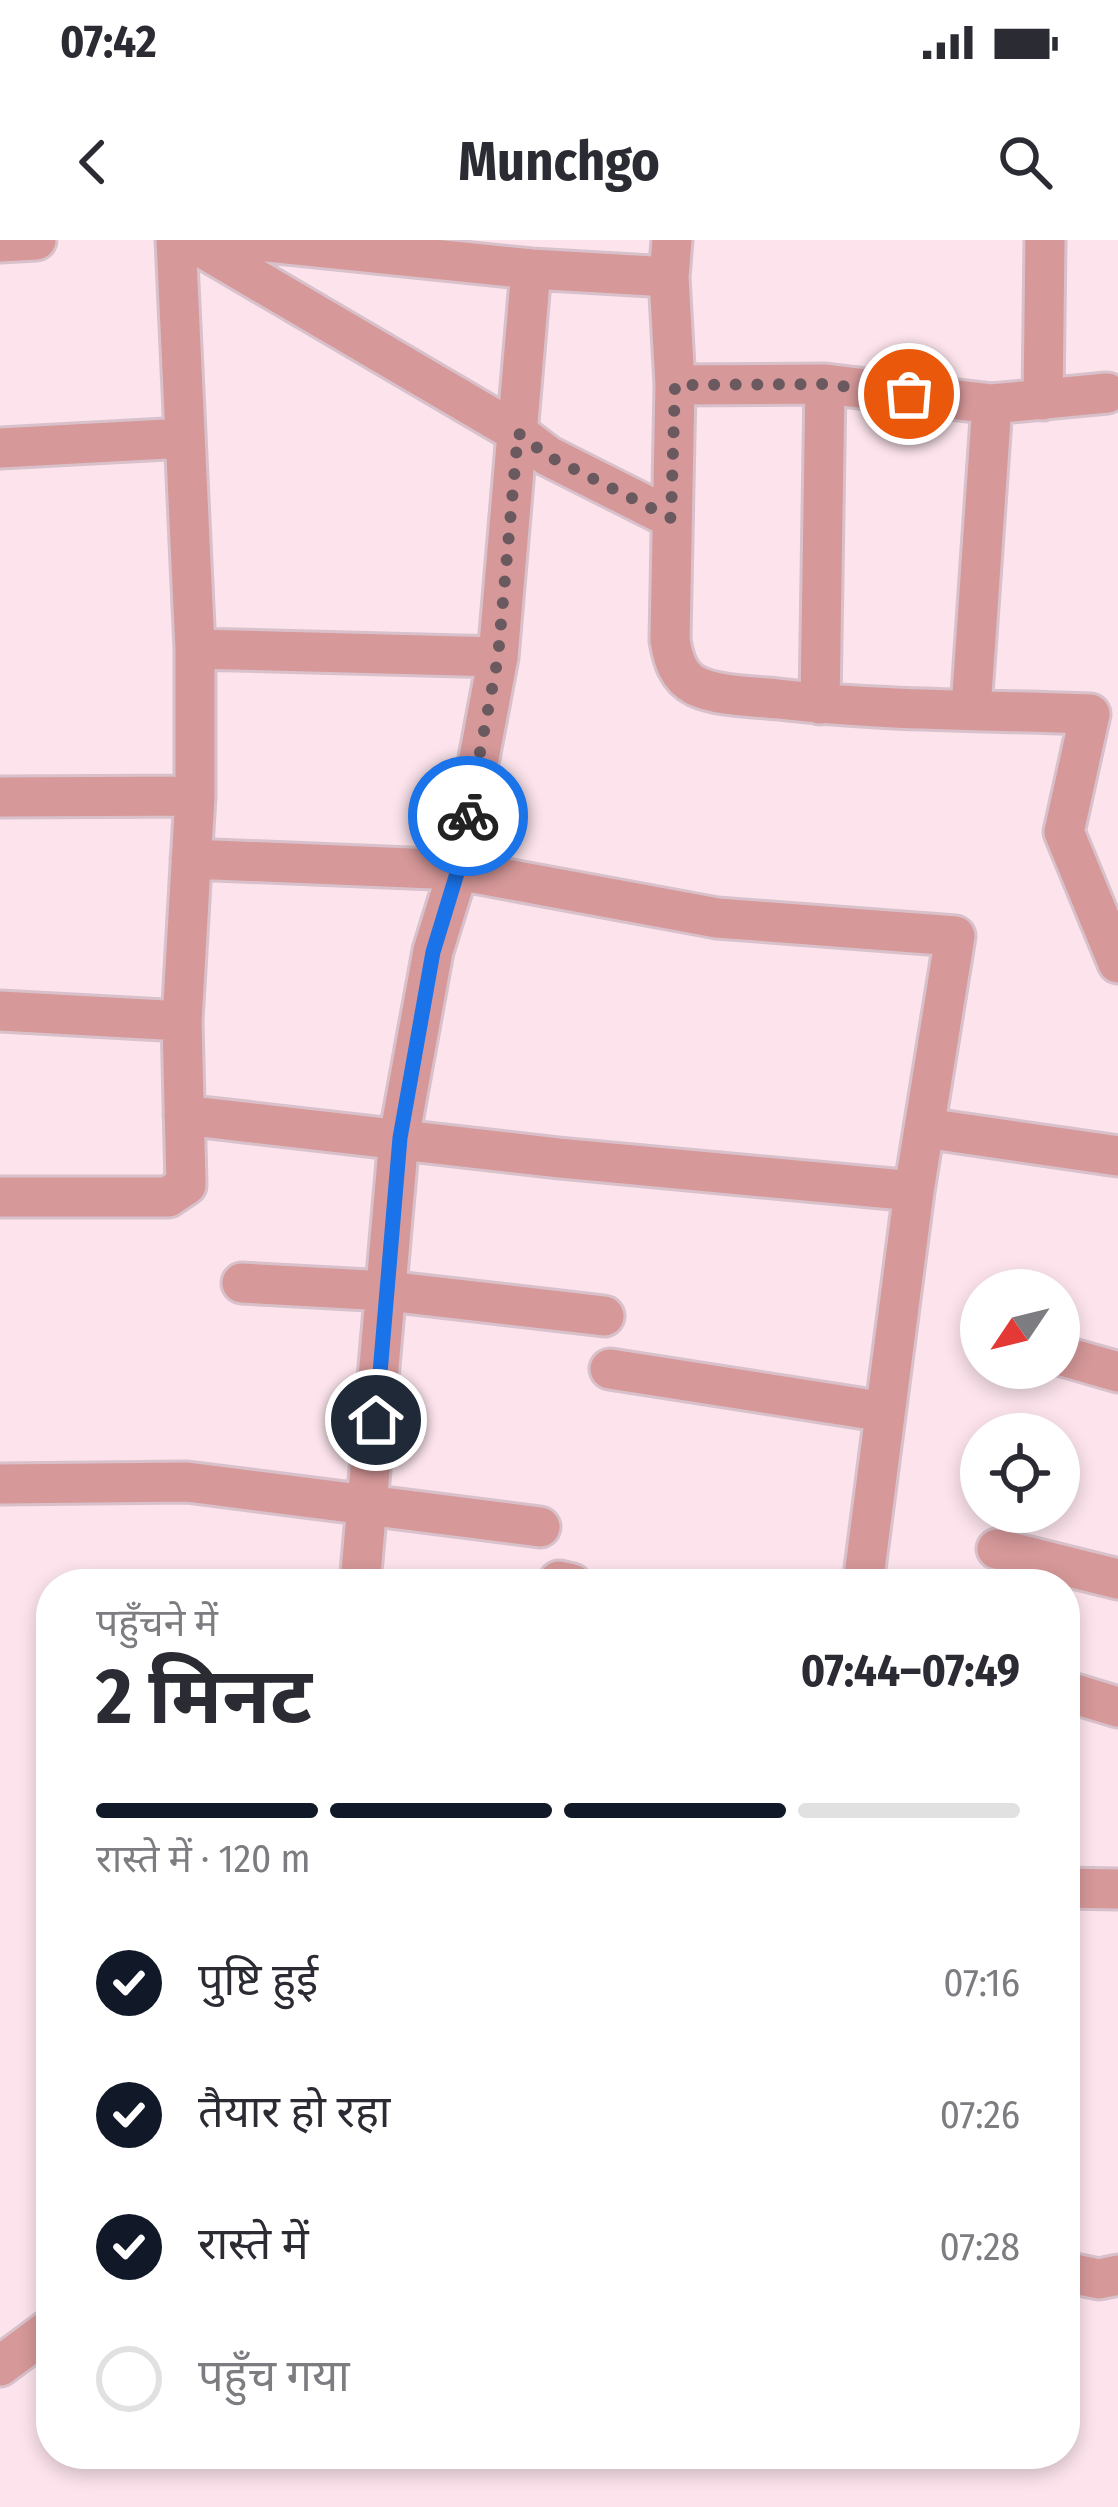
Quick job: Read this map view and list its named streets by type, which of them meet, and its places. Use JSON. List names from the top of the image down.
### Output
{
  "north": "bottom left",
  "page": {
    "status": "07:42",
    "header": "Munchgo",
    "heading": ["2 मिनट", "पहुँचने में", "07:44–07:49"],
    "bar": "रास्ते में · 120 m",
    "list": [
      ["पुष्टि हुई", "07:16"],
      ["तैयार हो रहा", "07:26"],
      ["रास्ते में", "07:28"],
      "पहुँच गया"
    ]
  }
}
